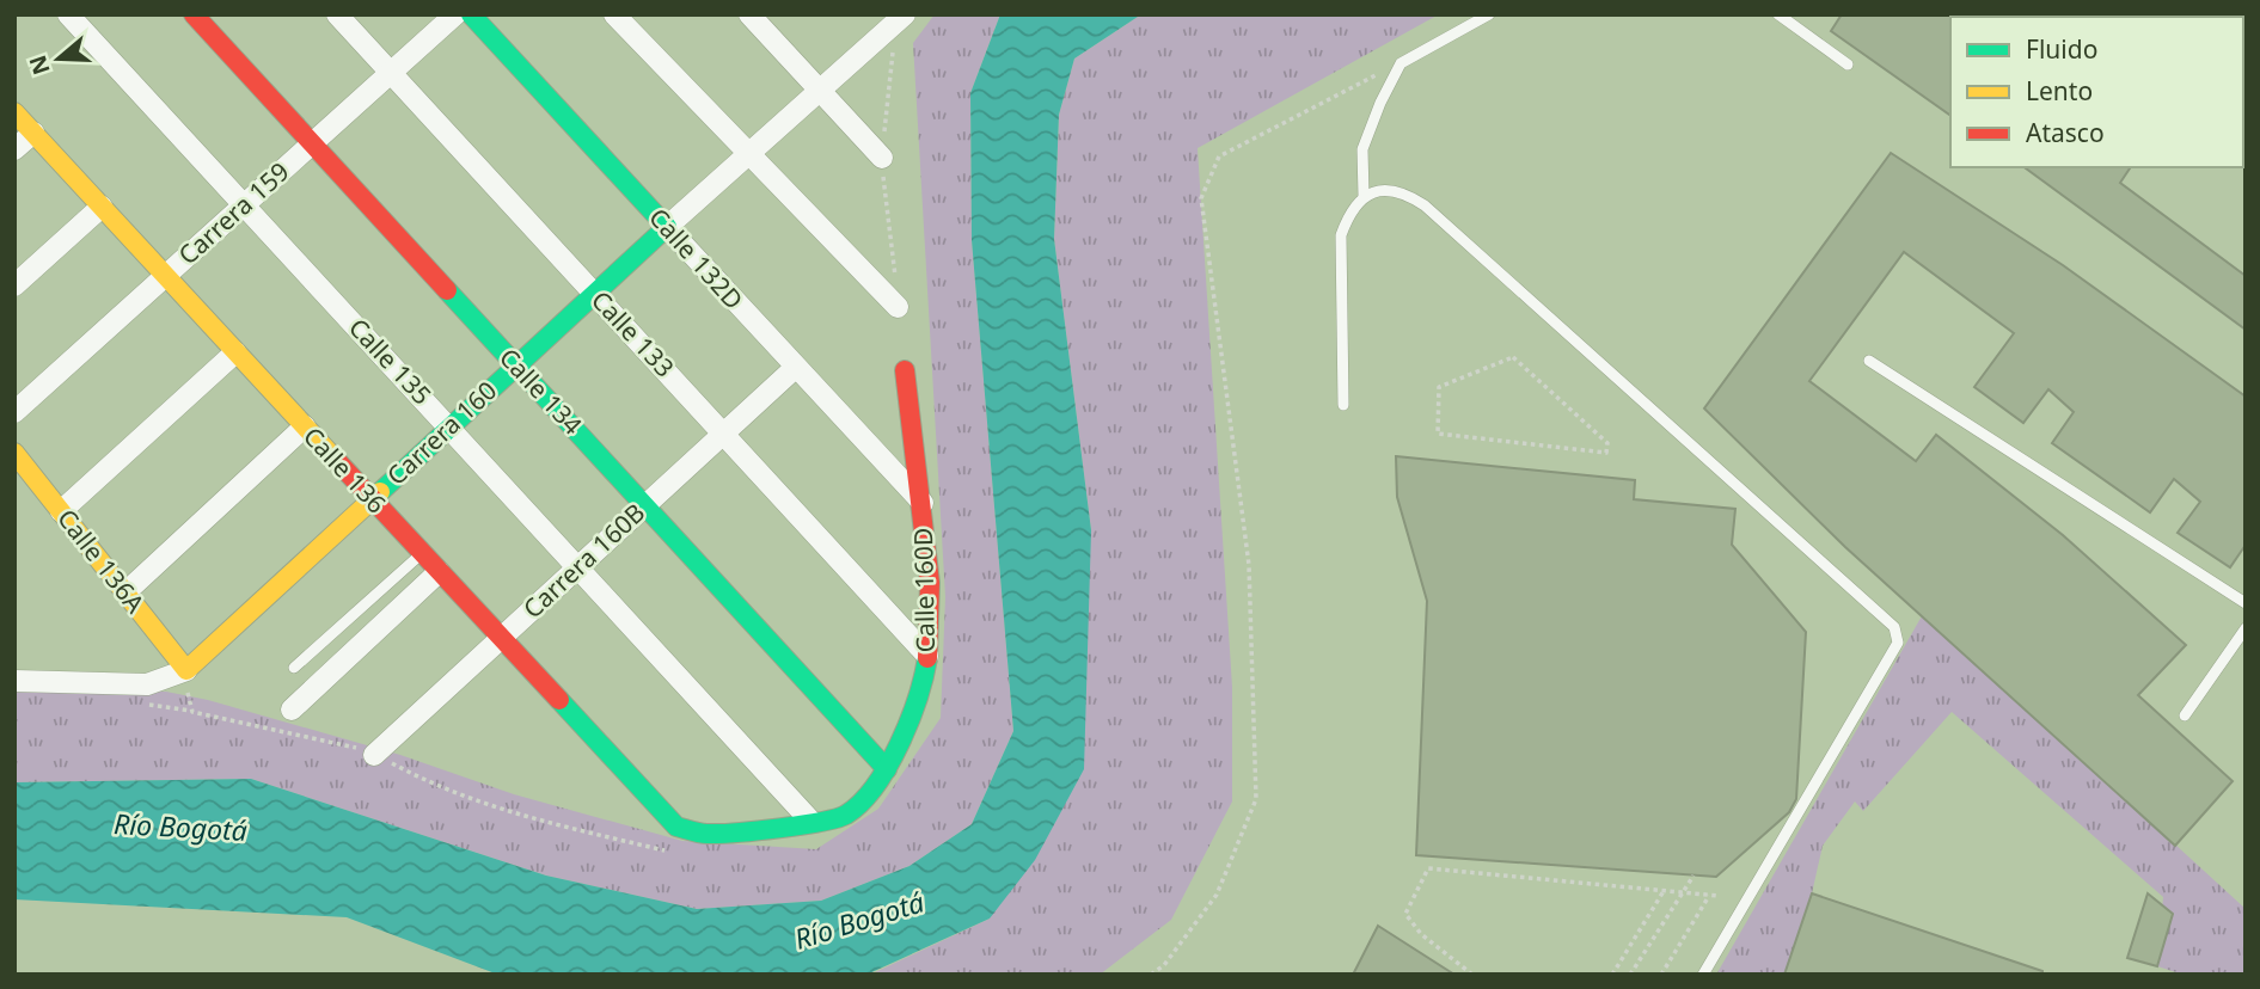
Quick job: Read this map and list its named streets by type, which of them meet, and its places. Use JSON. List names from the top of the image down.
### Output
{
  "streets": {
    "street": [
      "Carrera 159",
      "Calle 132D",
      "Calle 133",
      "Calle 135",
      "Calle 134",
      "Carrera 160",
      "Calle 136",
      "Calle 136A",
      "Carrera 160B",
      "Calle 160D"
    ]
  },
  "crossings": [
    ["Carrera 159", "Calle 133"],
    ["Carrera 159", "Calle 135"],
    ["Carrera 159", "Calle 134"],
    ["Carrera 159", "Calle 136"],
    ["Calle 132D", "Carrera 160"],
    ["Calle 132D", "Carrera 160B"],
    ["Calle 132D", "Calle 160D"],
    ["Calle 133", "Carrera 160"],
    ["Calle 133", "Carrera 160B"],
    ["Calle 133", "Calle 160D"],
    ["Calle 135", "Carrera 160"],
    ["Calle 135", "Carrera 160B"],
    ["Calle 135", "Calle 160D"],
    ["Calle 134", "Carrera 160"],
    ["Calle 134", "Carrera 160B"],
    ["Calle 134", "Calle 160D"],
    ["Carrera 160", "Calle 136"],
    ["Carrera 160", "Calle 136A"],
    ["Calle 136", "Carrera 160B"],
    ["Calle 136", "Calle 160D"]
  ],
  "water": ["Río Bogotá"],
  "legend": ["Fluido", "Lento", "Atasco"],
  "north": "left"
}
